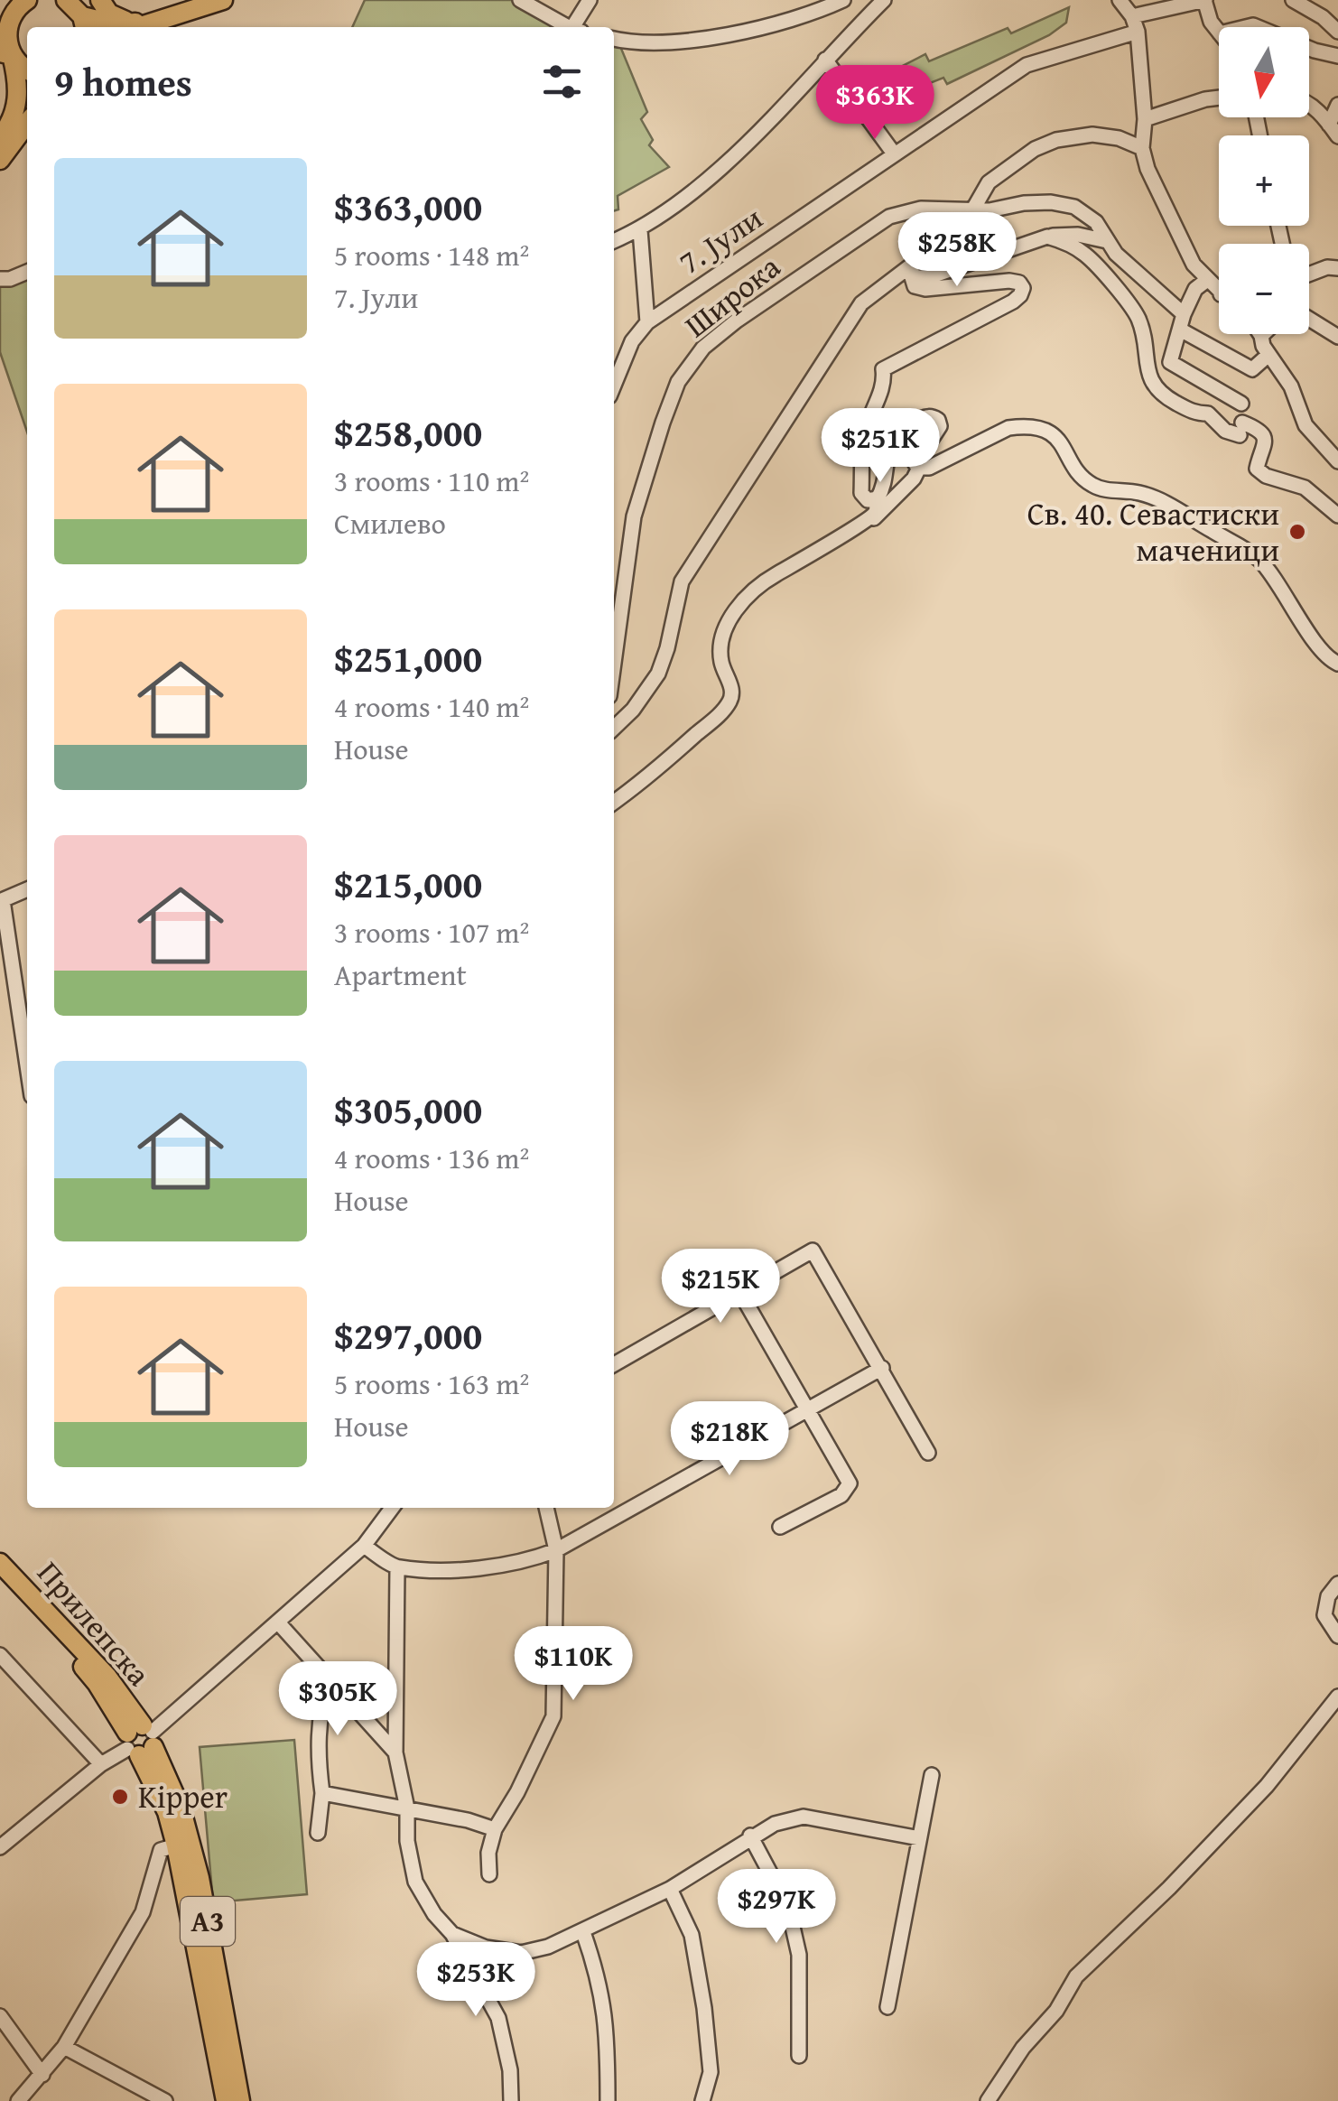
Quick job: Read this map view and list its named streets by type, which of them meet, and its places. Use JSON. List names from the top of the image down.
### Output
{
  "streets": {
    "main road": ["Прилепска", "A3"],
    "street": ["7. Јули", "Широка"]
  },
  "places": ["Св. 40. Севастиски маченици", "Kipper"],
  "north": "bottom",
  "page": {
    "map_buttons": ["+", "−"],
    "heading": "9 homes",
    "price": [
      "$363K",
      "$258K",
      "$251K",
      "$215K",
      "$218K",
      "$110K",
      "$305K",
      "$297K",
      "$253K"
    ],
    "list": [
      {
        "name": "$363,000",
        "note": "5 rooms · 148 m² · 7. Јули"
      },
      {
        "name": "$258,000",
        "note": "3 rooms · 110 m² · Смилево"
      },
      {
        "name": "$251,000",
        "note": "4 rooms · 140 m² · House"
      },
      {
        "name": "$215,000",
        "note": "3 rooms · 107 m² · Apartment"
      },
      {
        "name": "$305,000",
        "note": "4 rooms · 136 m² · House"
      },
      {
        "name": "$297,000",
        "note": "5 rooms · 163 m² · House"
      }
    ]
  }
}
